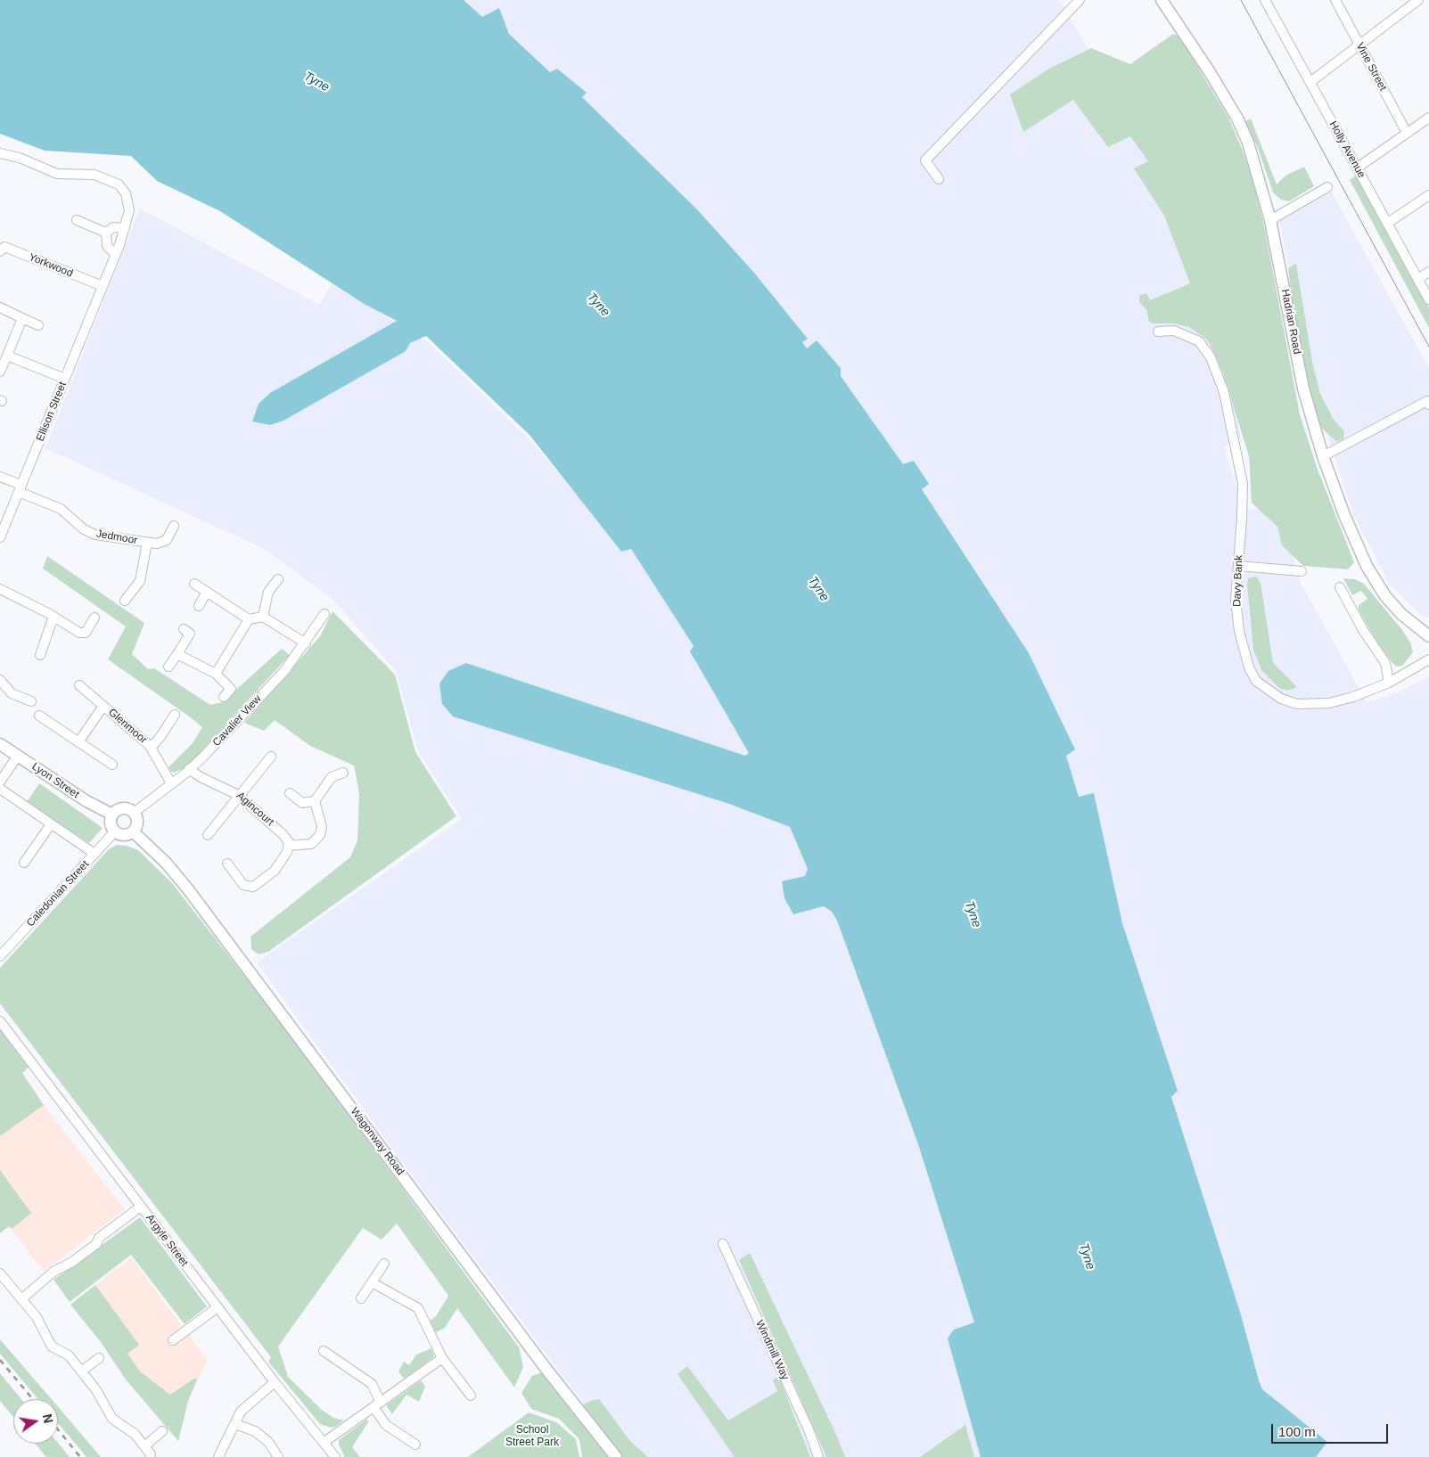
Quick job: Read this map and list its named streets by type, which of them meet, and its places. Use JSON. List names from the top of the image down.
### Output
{
  "streets": {
    "main road": ["Hadrian Road", "Lyon Street", "Wagonway Road"],
    "street": [
      "Vine Street",
      "Holly Avenue",
      "Yorkwood",
      "Ellison Street",
      "Jedmoor",
      "Davy Bank",
      "Cavalier View",
      "Glenmoor",
      "Agincourt",
      "Caledonian Street",
      "Argyle Street",
      "Windmill Way"
    ]
  },
  "crossings": [
    ["Yorkwood", "Ellison Street"],
    ["Ellison Street", "Jedmoor"],
    ["Cavalier View", "Glenmoor"],
    ["Cavalier View", "Lyon Street"],
    ["Cavalier View", "Agincourt"],
    ["Cavalier View", "Caledonian Street"],
    ["Cavalier View", "Wagonway Road"],
    ["Lyon Street", "Caledonian Street"],
    ["Lyon Street", "Wagonway Road"],
    ["Caledonian Street", "Wagonway Road"]
  ],
  "water": ["Tyne"],
  "parks": ["School Street Park"],
  "scale_bar": "100 m",
  "north": "right"
}
